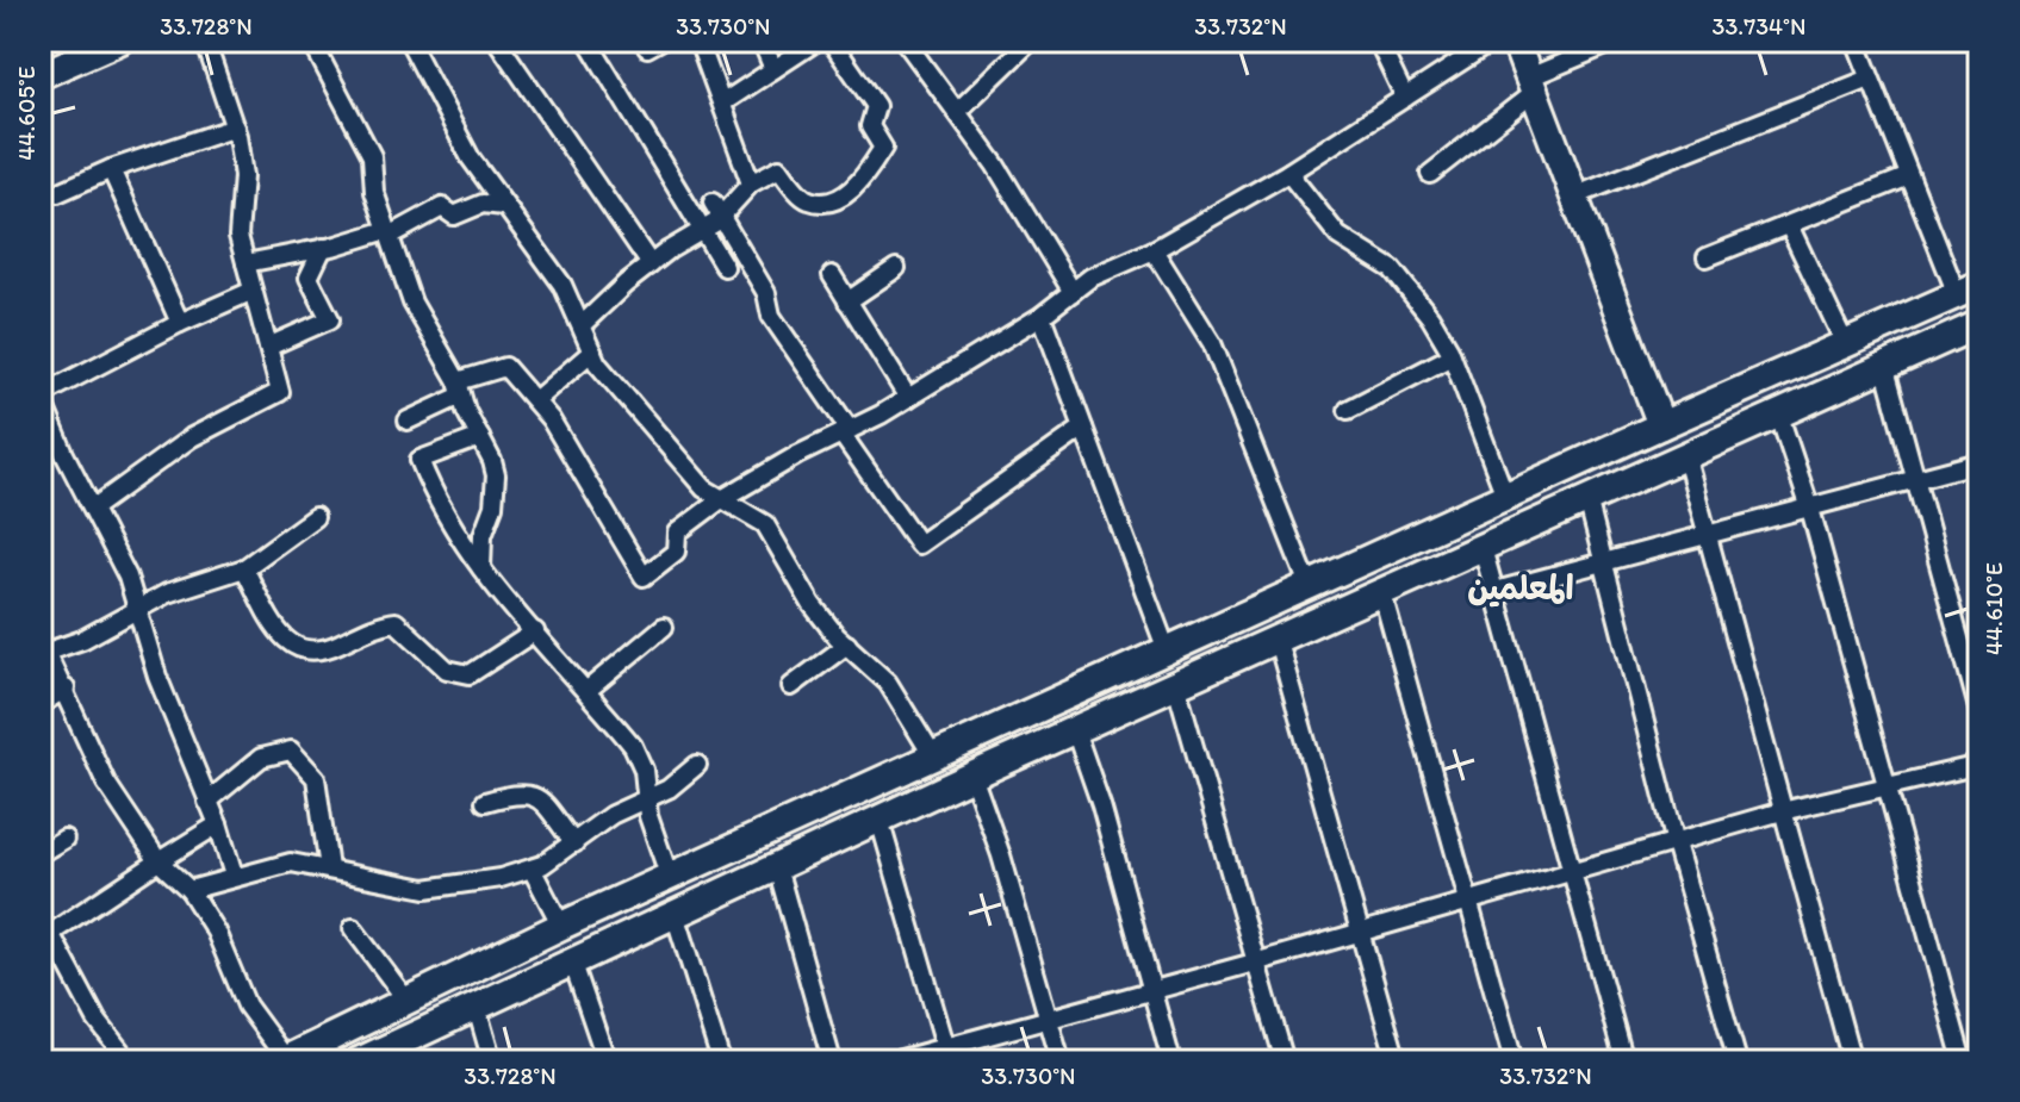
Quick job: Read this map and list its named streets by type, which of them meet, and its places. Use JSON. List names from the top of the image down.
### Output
{
  "districts": ["المعلمين"],
  "coordinates": [
    "33.728°N",
    "33.730°N",
    "33.732°N",
    "33.734°N",
    "44.605°E",
    "44.610°E"
  ]
}
